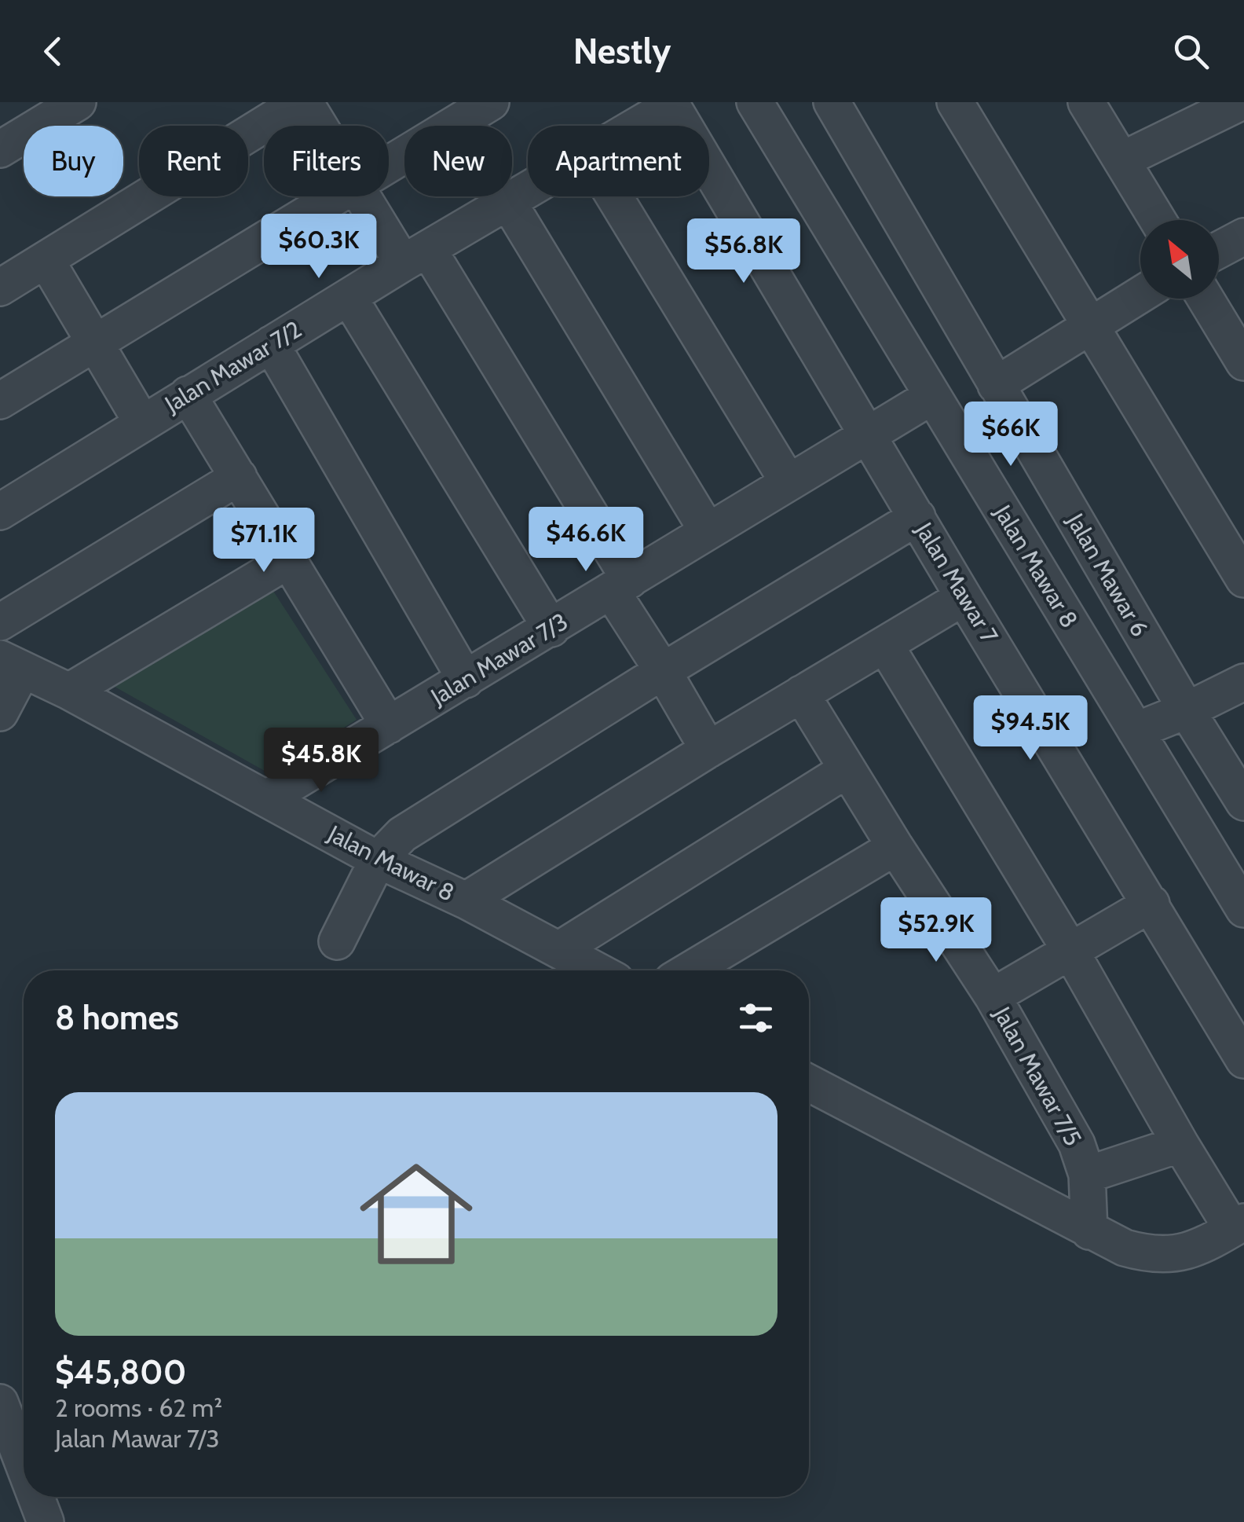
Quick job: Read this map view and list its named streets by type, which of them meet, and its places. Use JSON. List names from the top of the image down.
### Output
{
  "streets": {
    "street": [
      "Jalan Mawar 7/2",
      "Jalan Mawar 8",
      "Jalan Mawar 6",
      "Jalan Mawar 7",
      "Jalan Mawar 7/3",
      "Jalan Mawar 7/5"
    ]
  },
  "crossings": [
    ["Jalan Mawar 7/2", "Jalan Mawar 7"],
    ["Jalan Mawar 8", "Jalan Mawar 7/3"],
    ["Jalan Mawar 7", "Jalan Mawar 7/3"]
  ],
  "north": "top left",
  "page": {
    "header": "Nestly",
    "chip": [
      "Buy",
      "Rent",
      "Filters",
      "New",
      "Apartment"
    ],
    "price": [
      "$60.3K",
      "$56.8K",
      "$66K",
      "$46.6K",
      "$71.1K",
      "$94.5K",
      "$45.8K",
      "$52.9K"
    ],
    "heading": "8 homes",
    "list": [
      {
        "name": "$45,800",
        "note": "2 rooms · 62 m² · Jalan Mawar 7/3"
      }
    ]
  }
}
